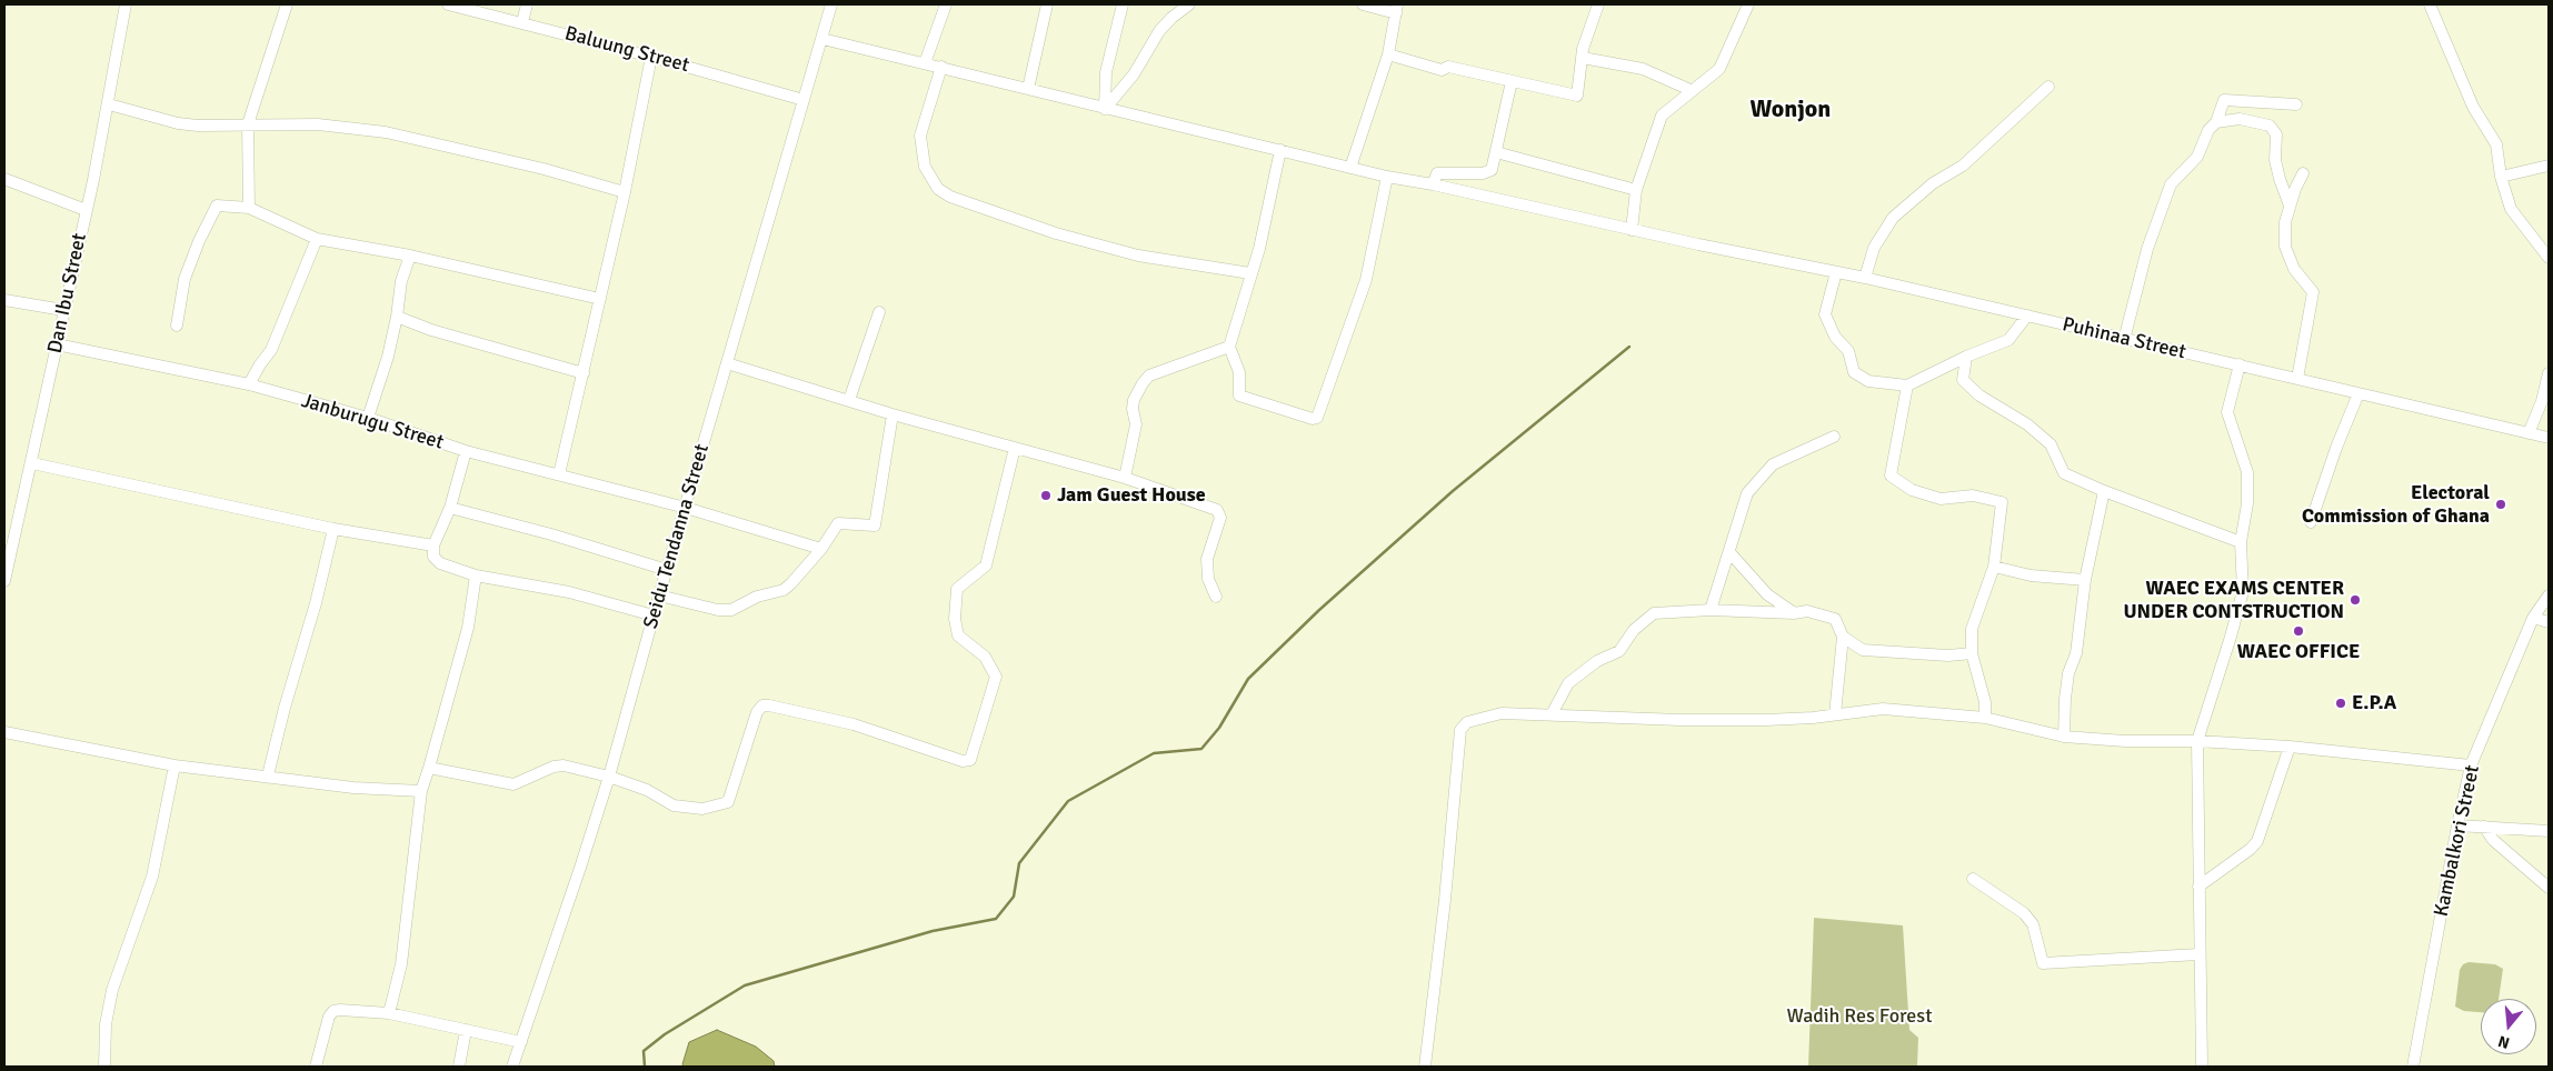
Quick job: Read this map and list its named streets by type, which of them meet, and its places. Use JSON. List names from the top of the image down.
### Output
{
  "streets": {
    "street": [
      "Baluung Street",
      "Dan Ibu Street",
      "Puhinaa Street",
      "Janburugu Street",
      "Seidu Tendanna Street",
      "Kambalkori Street"
    ]
  },
  "crossings": [
    ["Baluung Street", "Seidu Tendanna Street"],
    ["Dan Ibu Street", "Janburugu Street"],
    ["Puhinaa Street", "Seidu Tendanna Street"],
    ["Janburugu Street", "Seidu Tendanna Street"]
  ],
  "districts": ["Wonjon"],
  "parks": ["Wadih Res Forest"],
  "places": [
    "Jam Guest House",
    "Electoral Commission of Ghana",
    "WAEC EXAMS CENTER UNDER CONTSTRUCTION",
    "WAEC OFFICE",
    "E.P.A"
  ],
  "north": "bottom"
}
